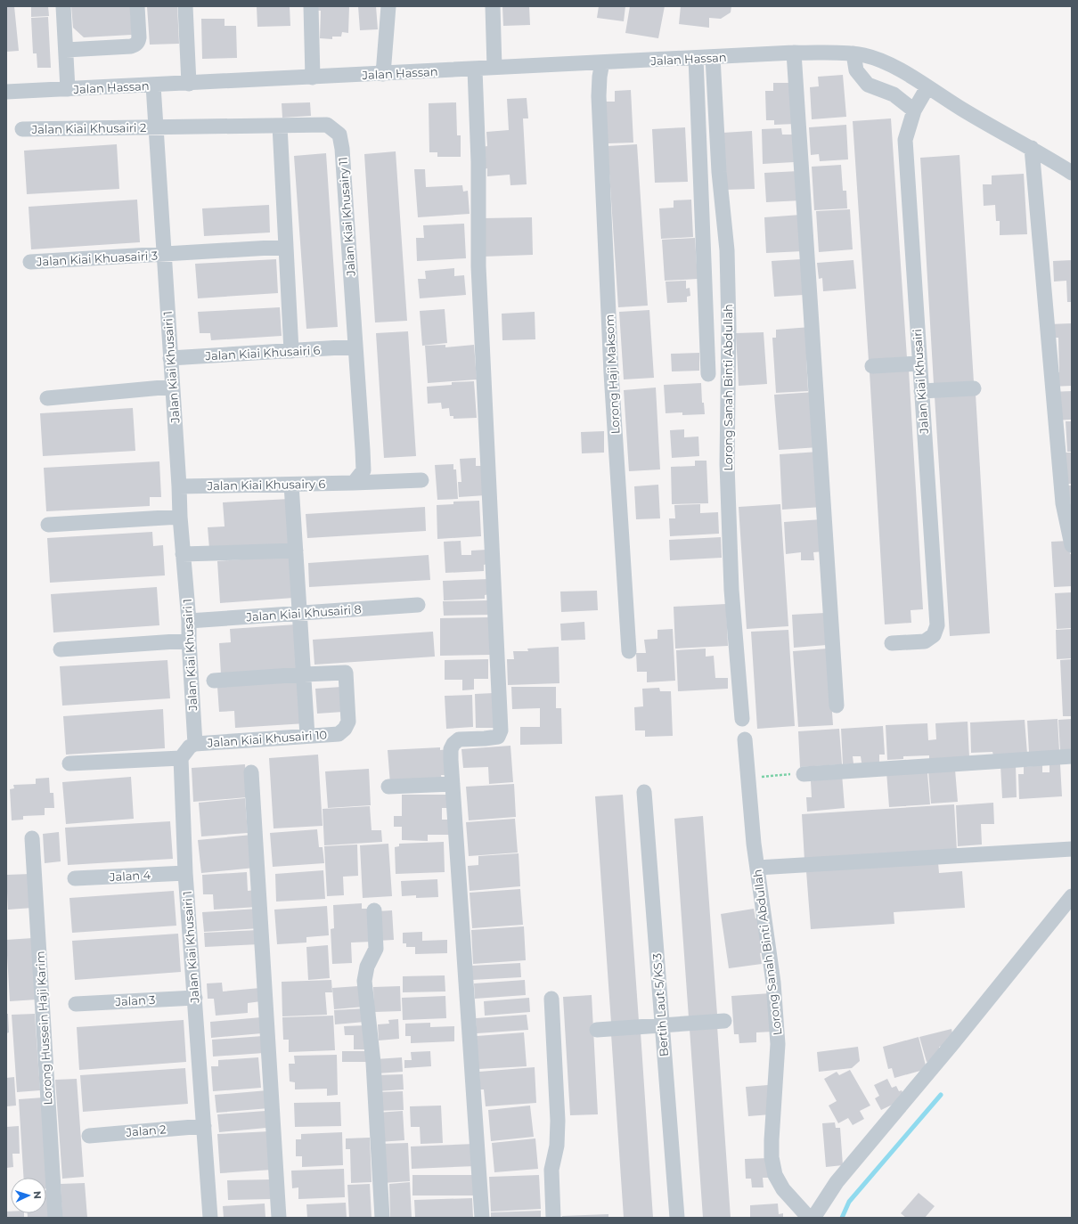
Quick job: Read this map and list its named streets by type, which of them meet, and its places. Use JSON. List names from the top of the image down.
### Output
{
  "streets": {
    "street": [
      "Jalan Hassan",
      "Jalan Kiai Khusairi 2",
      "Jalan Kiai Khusairy 11",
      "Jalan Kiai Khuasairi 3",
      "Jalan Kiai Khusairi 6",
      "Jalan Kiai Khusairi 1",
      "Lorong Haji Maksom",
      "Jalan Kiai Khusairi",
      "Lorong Sanah Binti Abdullah",
      "Jalan Kiai Khusairy 6",
      "Jalan Kiai Khusairi 8",
      "Jalan Kiai Khusairi 10",
      "Jalan 4",
      "Jalan 3",
      "Bertih Laut 5/KS 3",
      "Lorong Hussein Haji Karim",
      "Jalan 2"
    ]
  },
  "crossings": [
    ["Jalan Hassan", "Jalan Kiai Khusairi 1"],
    ["Jalan Hassan", "Lorong Haji Maksom"],
    ["Jalan Hassan", "Jalan Kiai Khusairi"],
    ["Jalan Hassan", "Lorong Sanah Binti Abdullah"],
    ["Jalan Kiai Khusairi 2", "Jalan Kiai Khusairy 11"],
    ["Jalan Kiai Khusairi 2", "Jalan Kiai Khusairi 1"],
    ["Jalan Kiai Khusairy 11", "Jalan Kiai Khusairi 6"],
    ["Jalan Kiai Khusairy 11", "Jalan Kiai Khusairi 1"],
    ["Jalan Kiai Khusairy 11", "Jalan Kiai Khusairy 6"],
    ["Jalan Kiai Khuasairi 3", "Jalan Kiai Khusairi 1"],
    ["Jalan Kiai Khusairi 6", "Jalan Kiai Khusairi 1"],
    ["Jalan Kiai Khusairi 1", "Jalan Kiai Khusairy 6"],
    ["Jalan Kiai Khusairi 1", "Jalan Kiai Khusairi 8"],
    ["Jalan Kiai Khusairi 1", "Jalan Kiai Khusairi 10"],
    ["Jalan Kiai Khusairi 1", "Jalan 4"],
    ["Jalan Kiai Khusairi 1", "Jalan 3"],
    ["Jalan Kiai Khusairi 1", "Jalan 2"]
  ],
  "north": "right"
}
